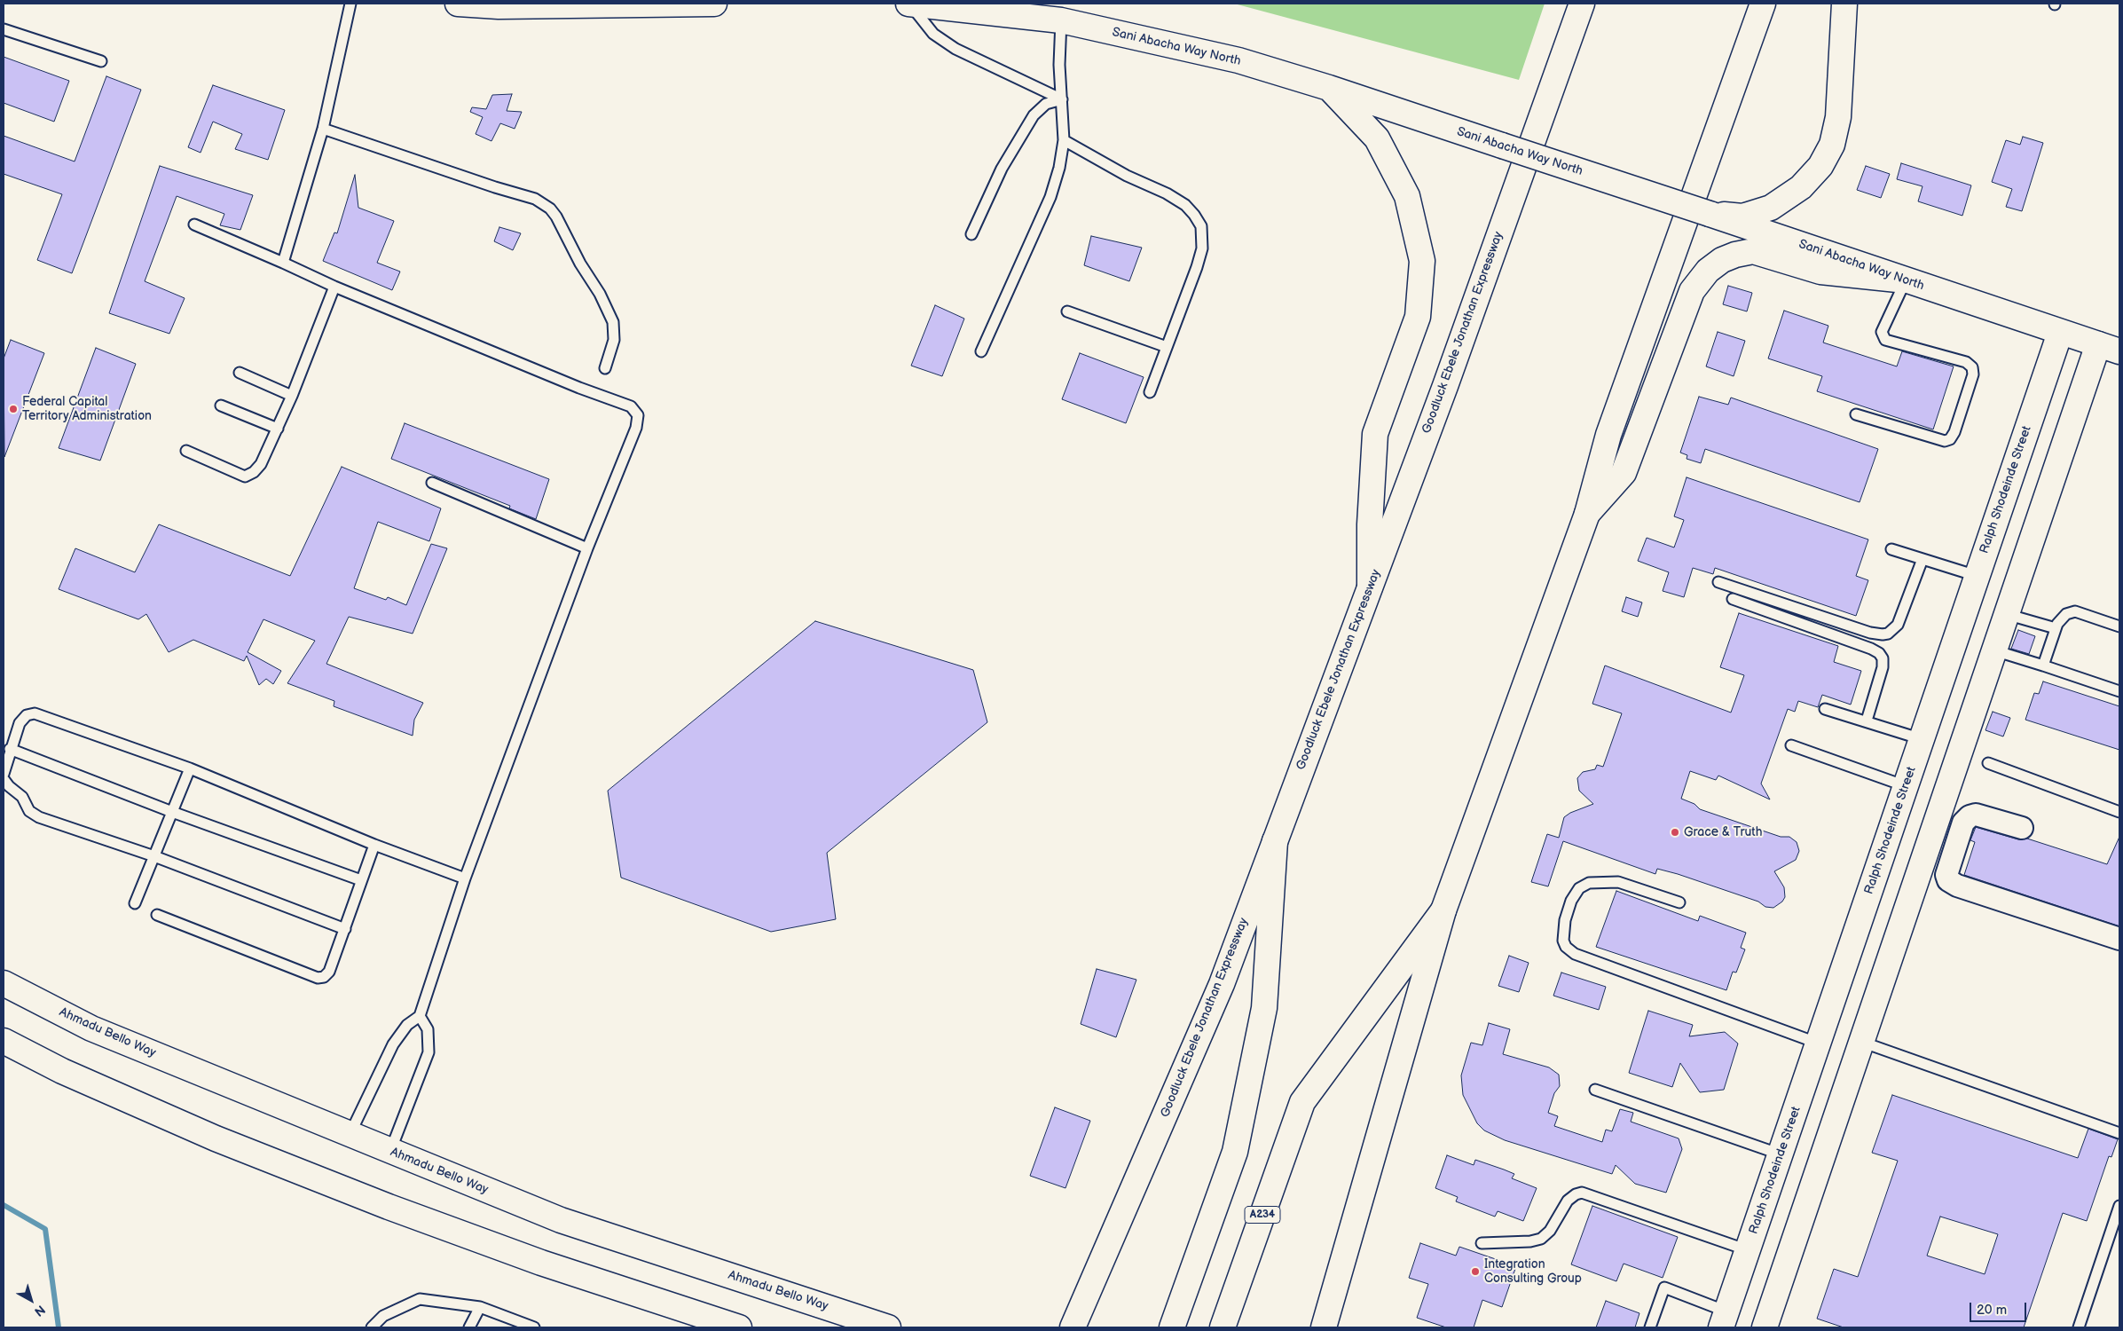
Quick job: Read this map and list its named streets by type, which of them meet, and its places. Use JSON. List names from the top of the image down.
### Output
{
  "streets": {
    "main road": [
      "Sani Abacha Way North",
      "Goodluck Ebele Jonathan Expressway",
      "Ralph Shodeinde Street",
      "Ahmadu Bello Way",
      "A234"
    ]
  },
  "crossings": [
    ["Sani Abacha Way North", "Ralph Shodeinde Street"]
  ],
  "places": ["Federal Capital Territory Administration", "Grace & Truth", "Integration Consulting Group"],
  "scale_bar": "20 m",
  "north": "bottom right"
}
